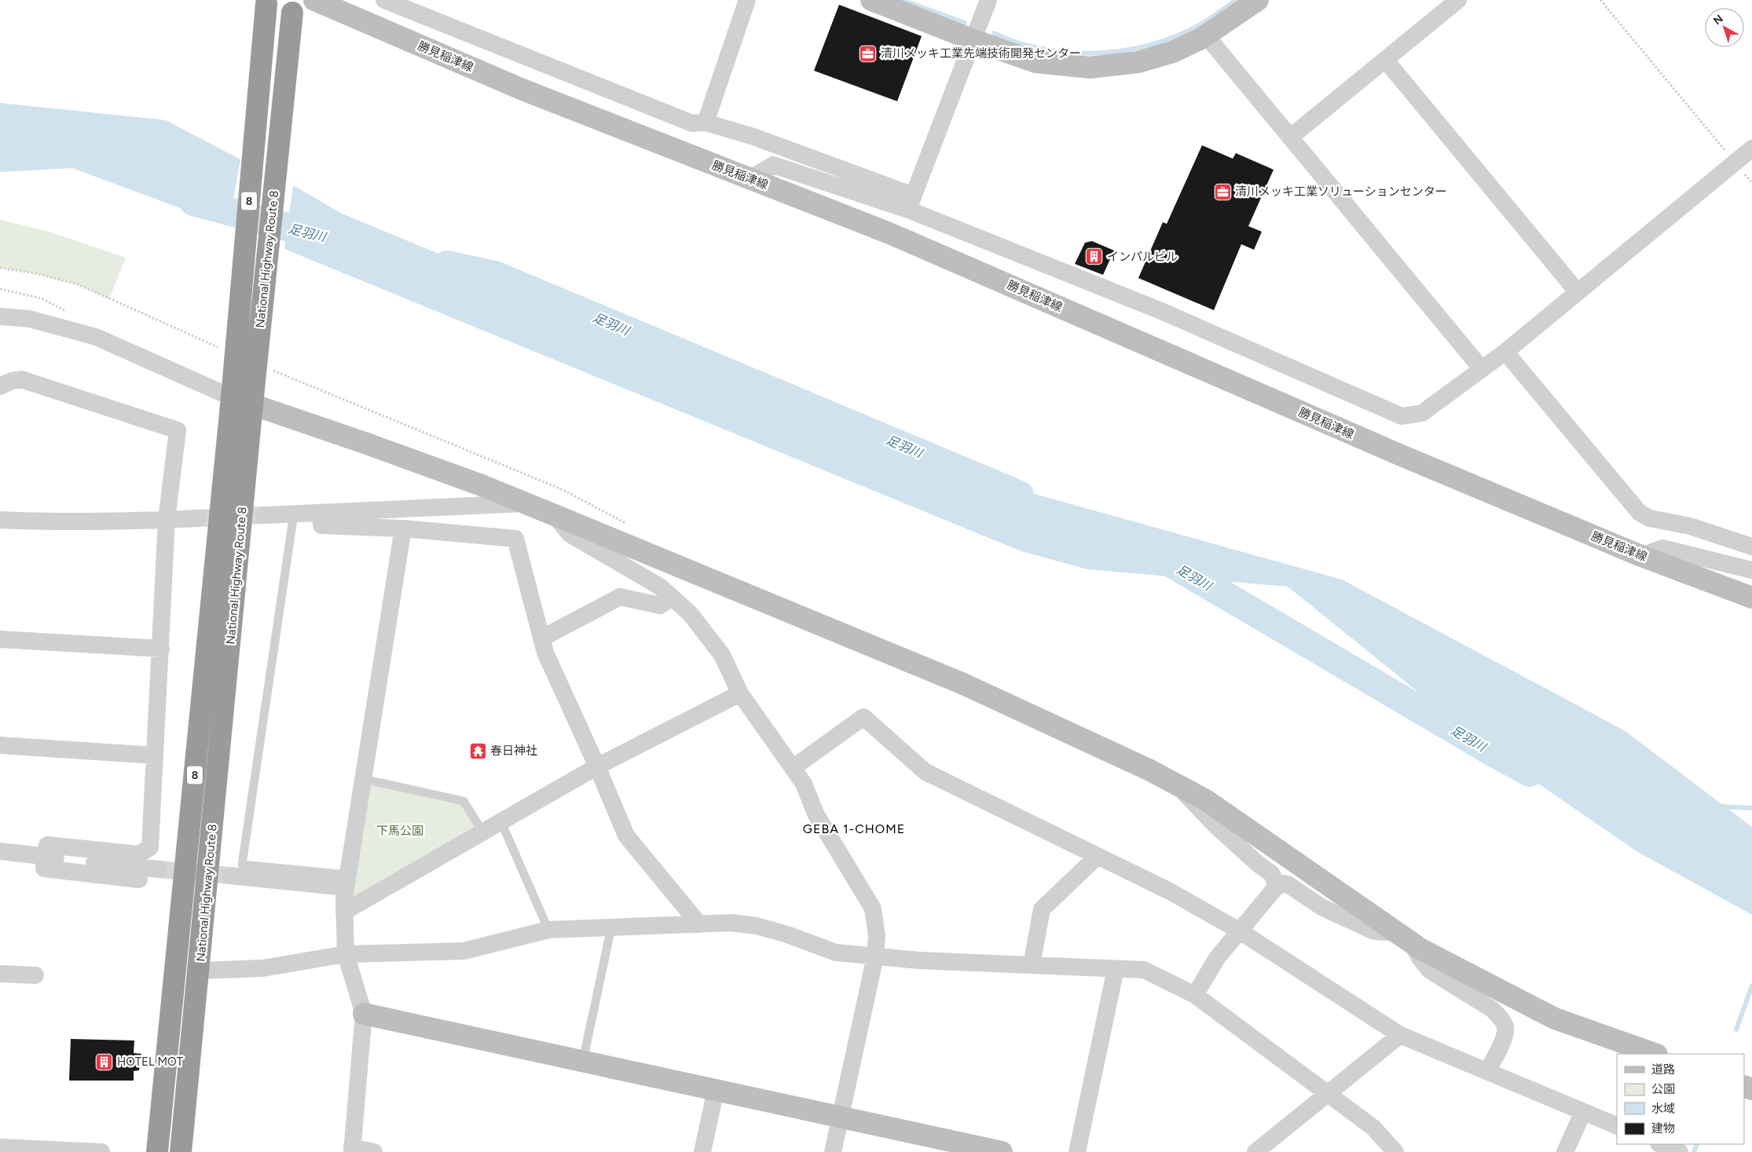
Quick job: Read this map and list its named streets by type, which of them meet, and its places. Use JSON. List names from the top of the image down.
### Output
{
  "streets": {
    "highway": ["8", "National Highway Route 8"],
    "street": ["勝見稲津線"]
  },
  "districts": ["GEBA 1-CHOME"],
  "water": ["足羽川"],
  "parks": ["下馬公園"],
  "places": {
    "office": ["清川メッキ工業先端技術開発センター", "清川メッキ工業ソリューションセンター"],
    "building": ["インパルビル", "HOTEL MOT"],
    "temple": ["春日神社"]
  },
  "legend": [
    "道路",
    "公園",
    "水域",
    "建物"
  ],
  "north": "top left"
}
